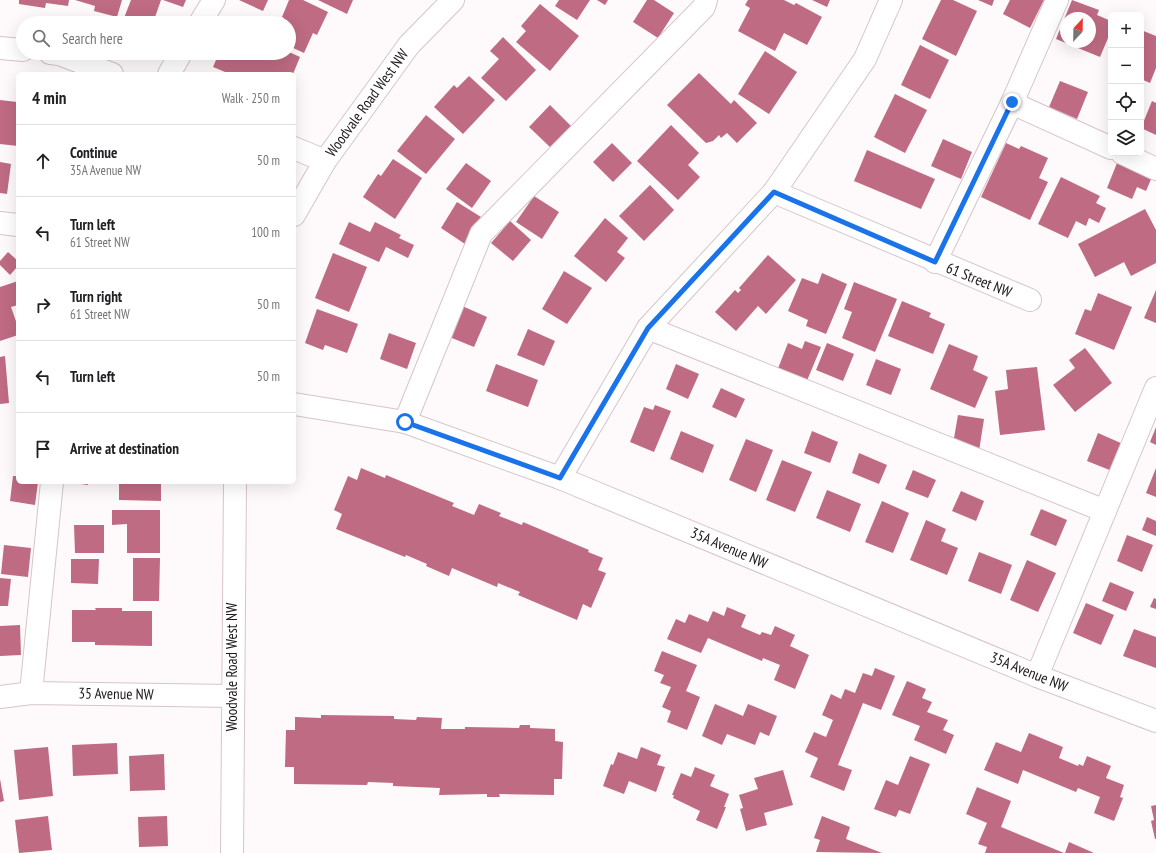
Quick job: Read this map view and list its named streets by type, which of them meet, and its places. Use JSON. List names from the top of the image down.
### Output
{
  "streets": {
    "street": [
      "Woodvale Road West NW",
      "61 Street NW",
      "35A Avenue NW",
      "35 Avenue NW"
    ]
  },
  "crossings": [
    ["Woodvale Road West NW", "35 Avenue NW"]
  ],
  "north": "top",
  "page": {
    "map_buttons": ["+", "−"],
    "search": "Search here",
    "heading": ["4 min", "Walk · 250 m"],
    "list": [
      ["Continue", "35A Avenue NW", "50 m"],
      ["Turn left", "61 Street NW", "100 m"],
      ["Turn right", "61 Street NW", "50 m"],
      ["Turn left", "50 m"],
      "Arrive at destination"
    ]
  }
}
